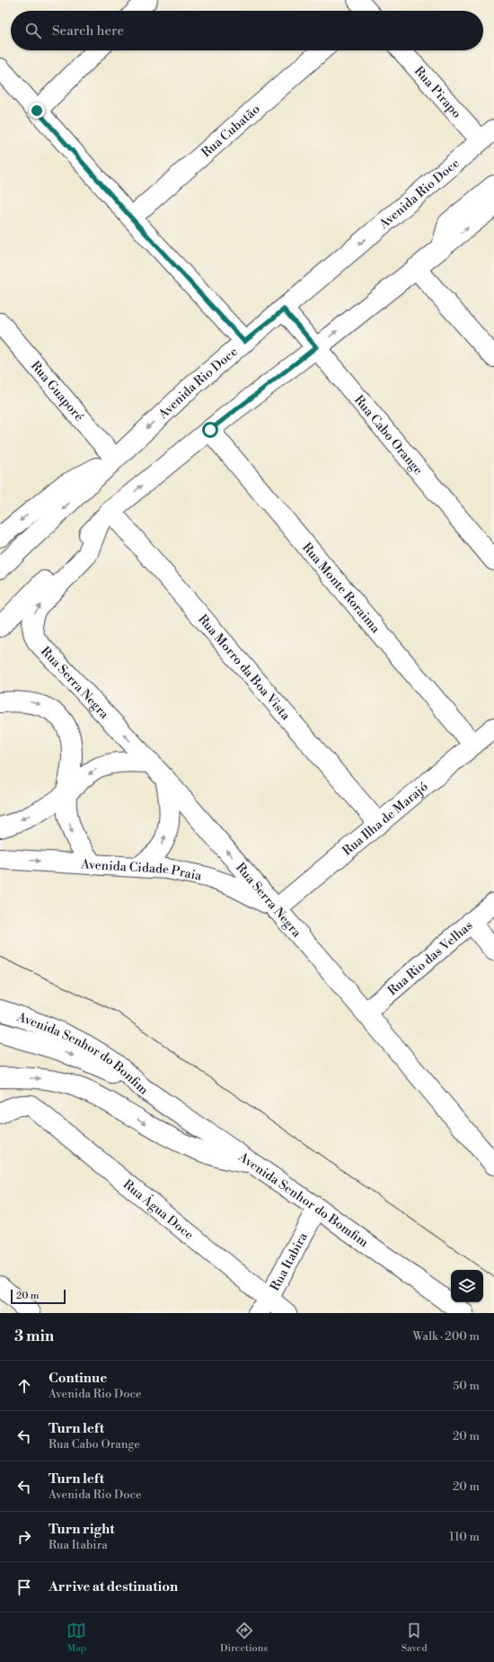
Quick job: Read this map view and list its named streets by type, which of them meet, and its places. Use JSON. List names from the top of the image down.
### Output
{
  "streets": {
    "main road": [
      "Rua Pirapo",
      "Rua Cubatão",
      "Avenida Rio Doce",
      "Rua Guaporé",
      "Rua Cabo Orange",
      "Rua Monte Roraima",
      "Rua Morro da Boa Vista",
      "Rua Serra Negra",
      "Rua Ilha de Marajó",
      "Avenida Cidade Praia",
      "Rua Rio das Velhas",
      "Avenida Senhor do Bonfim",
      "Avenida Senhor do Bomfim",
      "Rua Água Doce",
      "Rua Itabira"
    ]
  },
  "crossings": [
    ["Rua Pirapo", "Avenida Rio Doce"],
    ["Avenida Rio Doce", "Rua Guaporé"],
    ["Avenida Rio Doce", "Rua Cabo Orange"],
    ["Rua Monte Roraima", "Rua Ilha de Marajó"],
    ["Rua Morro da Boa Vista", "Rua Serra Negra"],
    ["Rua Morro da Boa Vista", "Rua Ilha de Marajó"],
    ["Rua Serra Negra", "Rua Ilha de Marajó"],
    ["Rua Serra Negra", "Avenida Cidade Praia"],
    ["Rua Serra Negra", "Rua Rio das Velhas"],
    ["Rua Ilha de Marajó", "Avenida Cidade Praia"],
    ["Avenida Senhor do Bonfim", "Avenida Senhor do Bomfim"],
    ["Avenida Senhor do Bomfim", "Rua Itabira"],
    ["Rua Água Doce", "Rua Itabira"]
  ],
  "one_way": ["Rua Serra Negra"],
  "scale_bar": "20 m",
  "page": {
    "search": "Search here",
    "scale": "20 m",
    "heading": ["3 min", "Walk · 200 m"],
    "list": [
      ["Continue", "Avenida Rio Doce", "50 m"],
      ["Turn left", "Rua Cabo Orange", "20 m"],
      ["Turn left", "Avenida Rio Doce", "20 m"],
      ["Turn right", "Rua Itabira", "110 m"],
      "Arrive at destination"
    ],
    "nav": ["Map", "Directions", "Saved"]
  }
}
